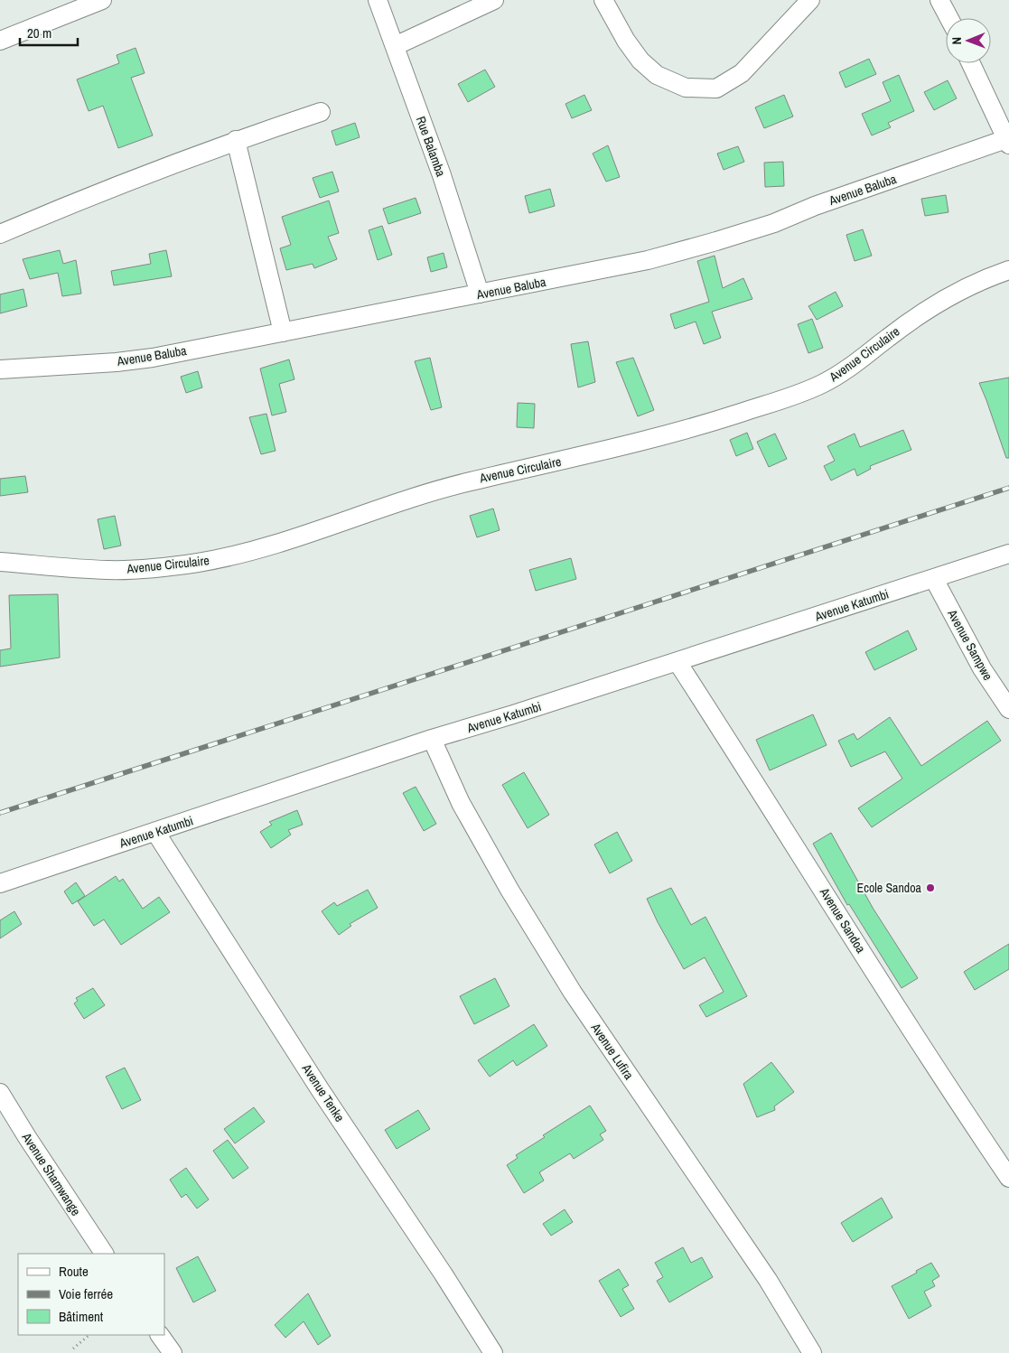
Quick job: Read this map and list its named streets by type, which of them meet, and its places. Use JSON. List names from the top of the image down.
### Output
{
  "streets": {
    "street": [
      "Rue Balamba",
      "Avenue Baluba",
      "Avenue Circulaire",
      "Avenue Katumbi",
      "Avenue Sampwe",
      "Avenue Sandoa",
      "Avenue Lufira",
      "Avenue Tenke",
      "Avenue Shamwange"
    ]
  },
  "crossings": [
    ["Rue Balamba", "Avenue Baluba"],
    ["Avenue Katumbi", "Avenue Sampwe"],
    ["Avenue Katumbi", "Avenue Sandoa"],
    ["Avenue Katumbi", "Avenue Lufira"],
    ["Avenue Katumbi", "Avenue Tenke"]
  ],
  "places": ["Ecole Sandoa"],
  "legend": ["Route", "Voie ferrée", "Bâtiment"],
  "scale_bar": "20 m",
  "north": "left"
}
